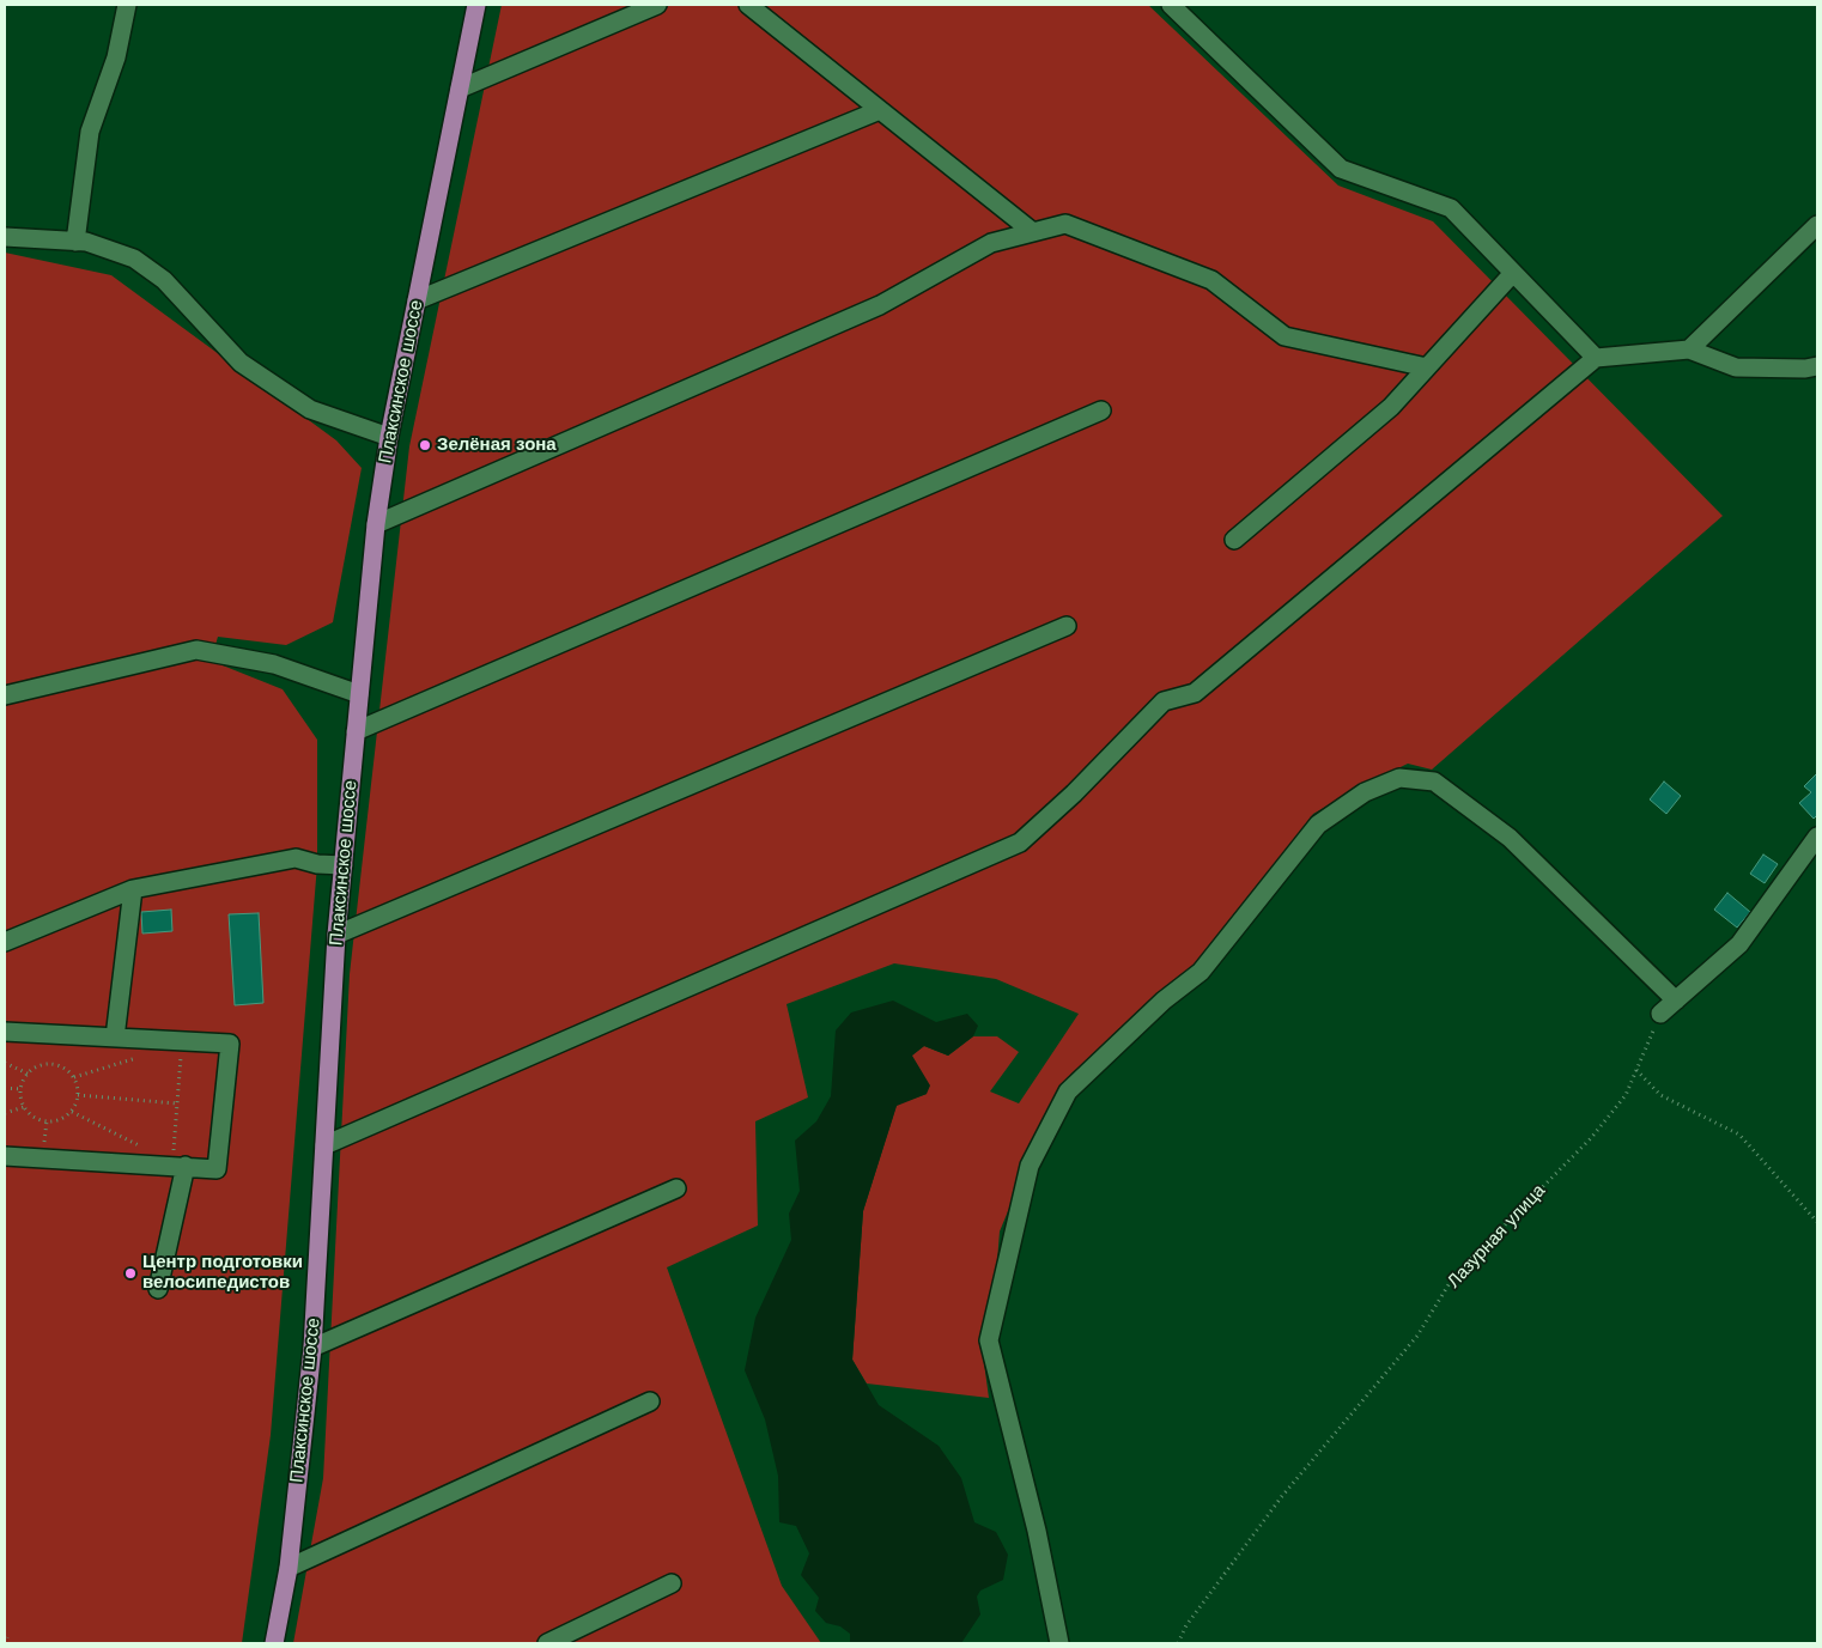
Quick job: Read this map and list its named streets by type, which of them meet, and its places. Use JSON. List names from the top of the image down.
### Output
{
  "streets": {
    "main road": ["Плаксинское шоссе"],
    "path": ["Лазурная улица"]
  },
  "places": ["Зелёная зона", "Центр подготовки велосипедистов"]
}
